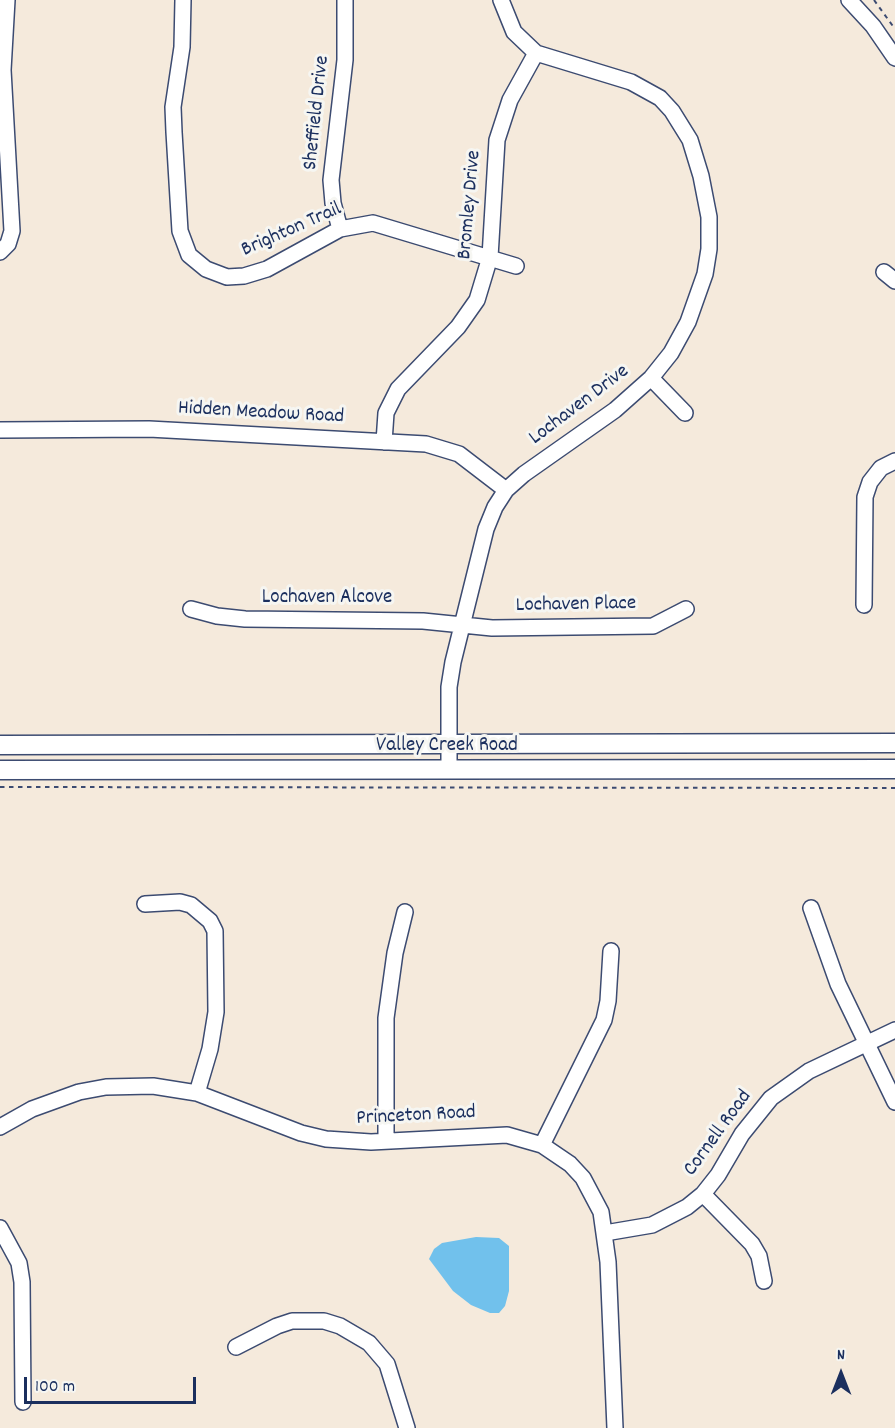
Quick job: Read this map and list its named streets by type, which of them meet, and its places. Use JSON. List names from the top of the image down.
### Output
{
  "streets": {
    "main road": ["Valley Creek Road"],
    "street": [
      "Sheffield Drive",
      "Bromley Drive",
      "Brighton Trail",
      "Lochaven Drive",
      "Hidden Meadow Road",
      "Lochaven Alcove",
      "Lochaven Place",
      "Princeton Road",
      "Cornell Road"
    ]
  },
  "crossings": [
    ["Sheffield Drive", "Brighton Trail"],
    ["Bromley Drive", "Brighton Trail"],
    ["Bromley Drive", "Lochaven Drive"],
    ["Bromley Drive", "Hidden Meadow Road"],
    ["Lochaven Drive", "Hidden Meadow Road"],
    ["Lochaven Drive", "Lochaven Alcove"],
    ["Lochaven Drive", "Lochaven Place"],
    ["Lochaven Drive", "Valley Creek Road"],
    ["Lochaven Alcove", "Lochaven Place"],
    ["Princeton Road", "Cornell Road"]
  ],
  "scale_bar": "100 m",
  "north": "top"
}
